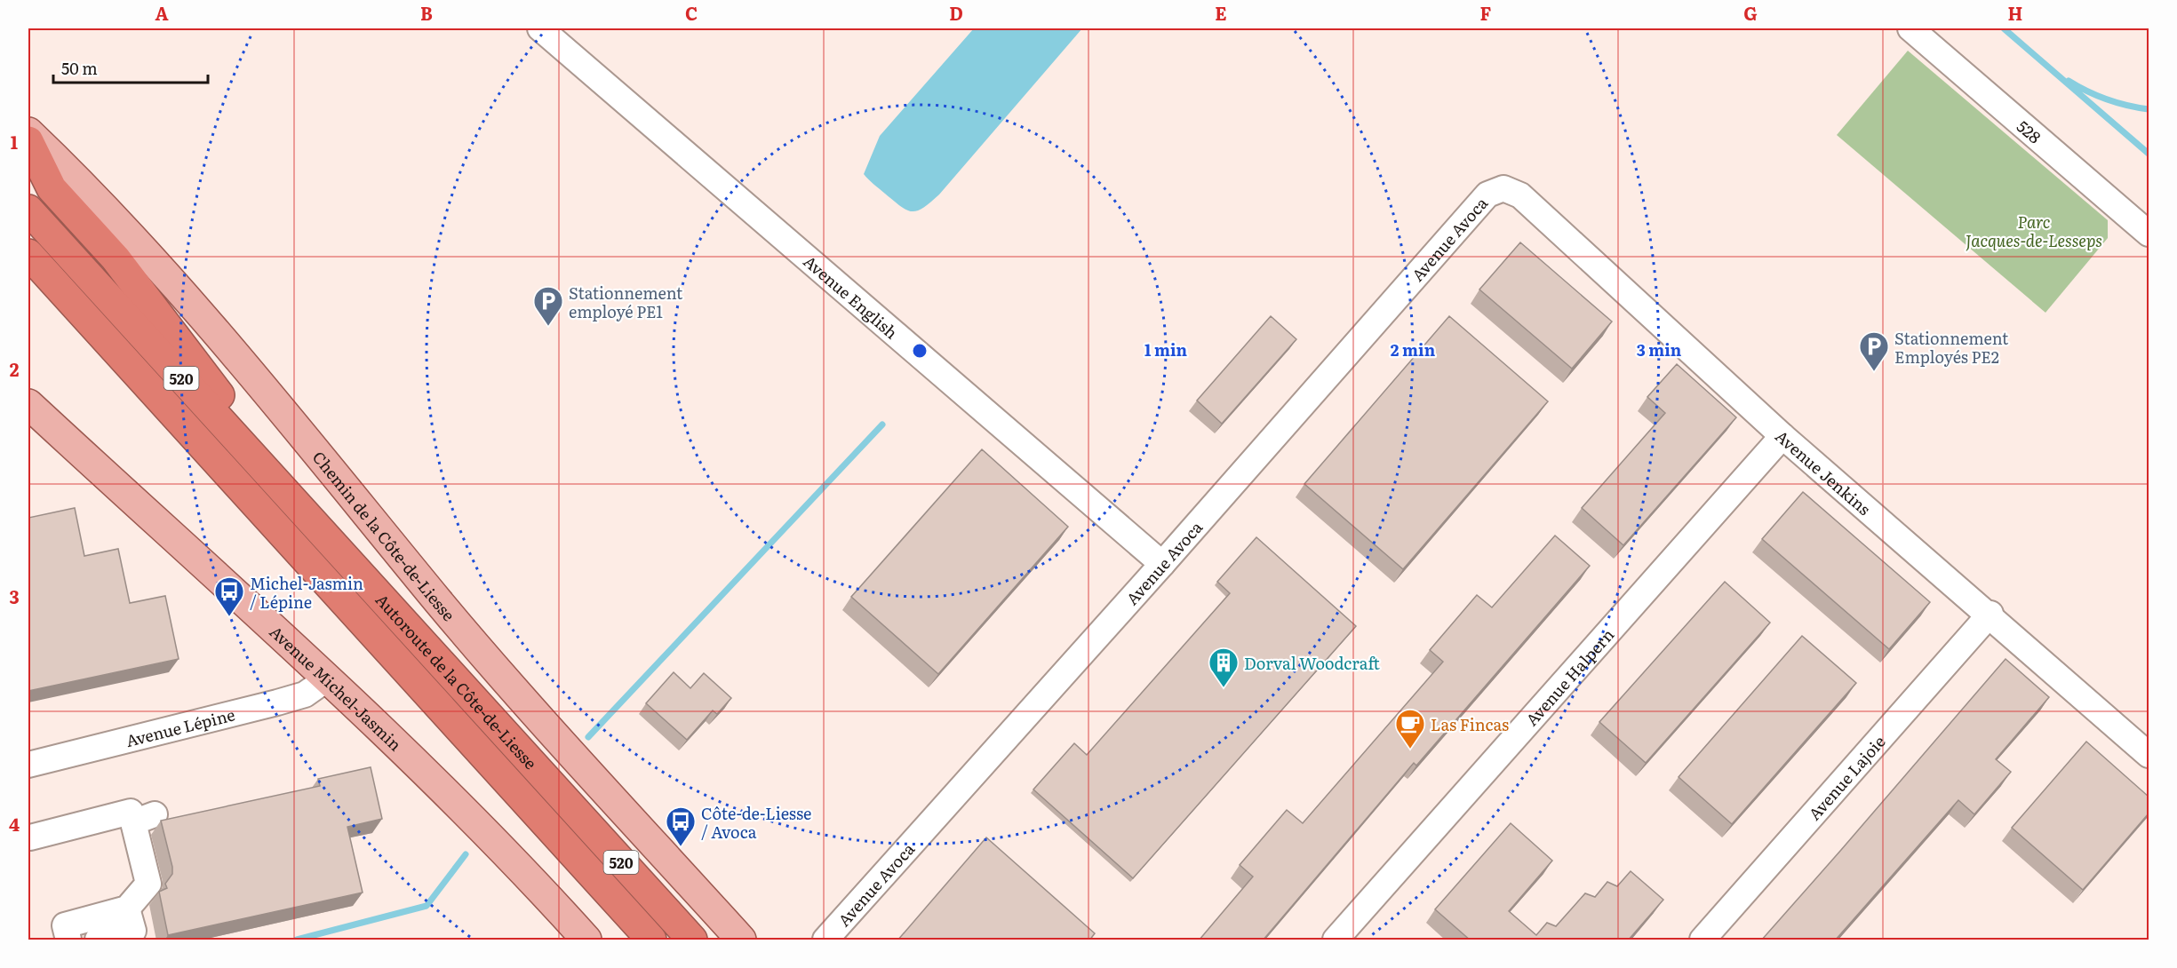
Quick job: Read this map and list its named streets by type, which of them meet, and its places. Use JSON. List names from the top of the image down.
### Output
{
  "streets": {
    "highway": ["520", "Autoroute de la Côte-de-Liesse"],
    "main road": ["Chemin de la Côte-de-Liesse", "Avenue Michel-Jasmin"],
    "street": [
      "528",
      "Avenue Avoca",
      "Avenue English",
      "Avenue Jenkins",
      "Avenue Halpern",
      "Avenue Lépine",
      "Avenue Lajoie"
    ]
  },
  "crossings": [
    ["Avenue Avoca", "Avenue English"],
    ["Avenue Avoca", "Avenue Jenkins"],
    ["Avenue Jenkins", "Avenue Halpern"],
    ["Avenue Jenkins", "Avenue Lajoie"],
    ["Avenue Michel-Jasmin", "Avenue Lépine"]
  ],
  "parks": ["Parc Jacques-de-Lesseps"],
  "places": {
    "parking": ["Stationnement employé PE1", "Stationnement Employés PE2"],
    "bus stop": ["Michel-Jasmin / Lépine", "Côte-de-Liesse / Avoca"],
    "building": ["Dorval Woodcraft"],
    "cafe": ["Las Fincas"]
  },
  "scale_bar": "50 m",
  "grid": {
    "columns": [
      "A",
      "B",
      "C",
      "D",
      "E",
      "F",
      "G",
      "H"
    ],
    "rows": [
      "1",
      "2",
      "3",
      "4"
    ]
  },
  "rings": ["1 min", "2 min", "3 min"]
}
